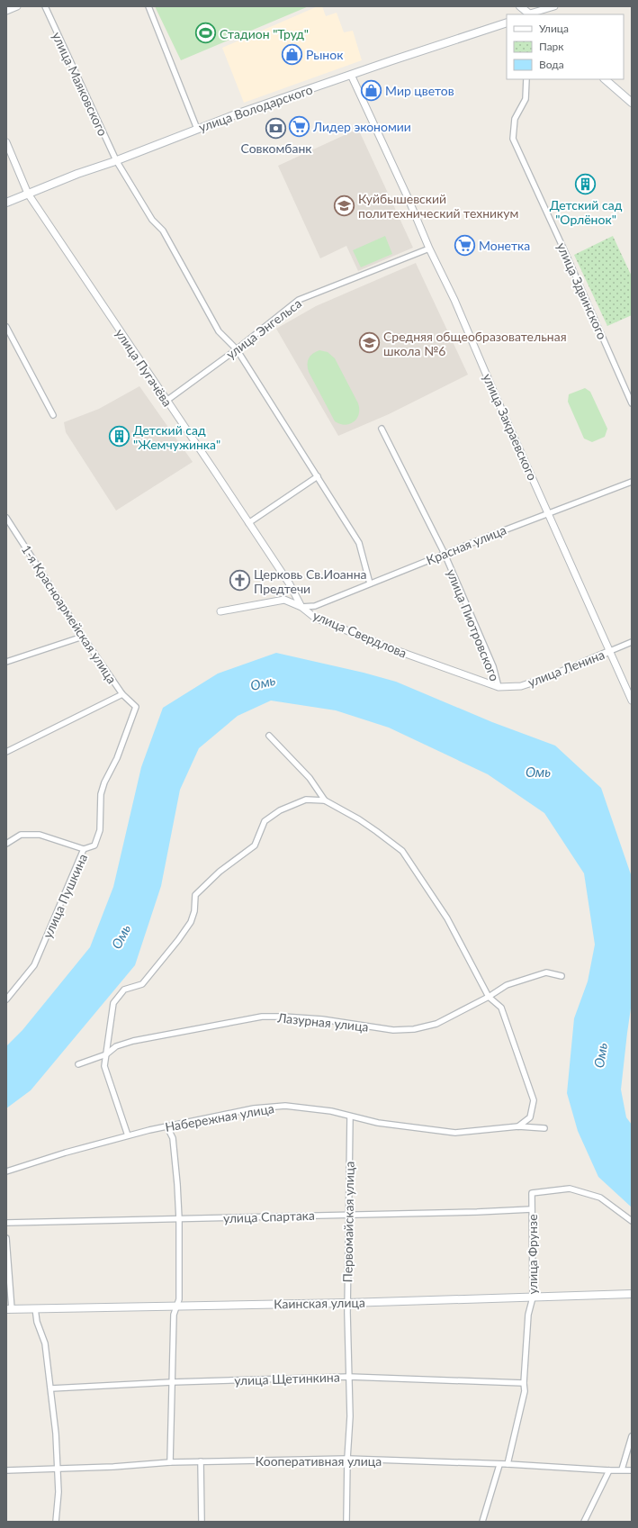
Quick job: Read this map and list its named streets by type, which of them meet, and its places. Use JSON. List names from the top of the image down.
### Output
{
  "streets": {
    "main road": ["улица Володарского", "Каинская улица"],
    "street": [
      "улица Маяковского",
      "улица Здвинского",
      "улица Энгельса",
      "улица Пугачёва",
      "улица Закраевского",
      "Красная улица",
      "1-я Красноармейская улица",
      "улица Пиотровского",
      "улица Свердлова",
      "улица Ленина",
      "улица Пушкина",
      "Лазурная улица",
      "Набережная улица",
      "улица Спартака",
      "Первомайская улица",
      "улица Фрунзе",
      "улица Щетинкина",
      "Кооперативная улица"
    ]
  },
  "crossings": [
    ["улица Маяковского", "улица Володарского"],
    ["улица Маяковского", "улица Энгельса"],
    ["улица Маяковского", "Красная улица"],
    ["улица Володарского", "улица Пугачёва"],
    ["улица Володарского", "улица Закраевского"],
    ["улица Энгельса", "улица Пугачёва"],
    ["улица Энгельса", "улица Закраевского"],
    ["улица Пугачёва", "Красная улица"],
    ["улица Пугачёва", "улица Свердлова"],
    ["улица Закраевского", "Красная улица"],
    ["улица Закраевского", "улица Ленина"],
    ["Красная улица", "улица Пиотровского"],
    ["Красная улица", "улица Свердлова"],
    ["1-я Красноармейская улица", "улица Пушкина"],
    ["улица Пиотровского", "улица Свердлова"],
    ["улица Пиотровского", "улица Ленина"],
    ["улица Свердлова", "улица Ленина"],
    ["Набережная улица", "Первомайская улица"],
    ["улица Спартака", "Первомайская улица"],
    ["улица Спартака", "улица Фрунзе"],
    ["Первомайская улица", "Каинская улица"],
    ["Первомайская улица", "улица Щетинкина"],
    ["Первомайская улица", "Кооперативная улица"],
    ["улица Фрунзе", "Каинская улица"],
    ["улица Фрунзе", "улица Щетинкина"],
    ["улица Фрунзе", "Кооперативная улица"]
  ],
  "water": ["Омь"],
  "places": {
    "sports": ["Стадион \"Труд\""],
    "shop": ["Рынок", "Мир цветов"],
    "supermarket": ["Лидер экономии", "Монетка"],
    "bank": ["Совкомбанк"],
    "building": ["Детский сад \"Орлёнок\"", "Детский сад \"Жемчужинка\""],
    "school or university": ["Куйбышевский политехнический техникум", "Средняя общеобразовательная школа №6"],
    "church": ["Церковь Св.Иоанна Предтечи"]
  },
  "legend": ["Улица", "Парк", "Вода"]
}
